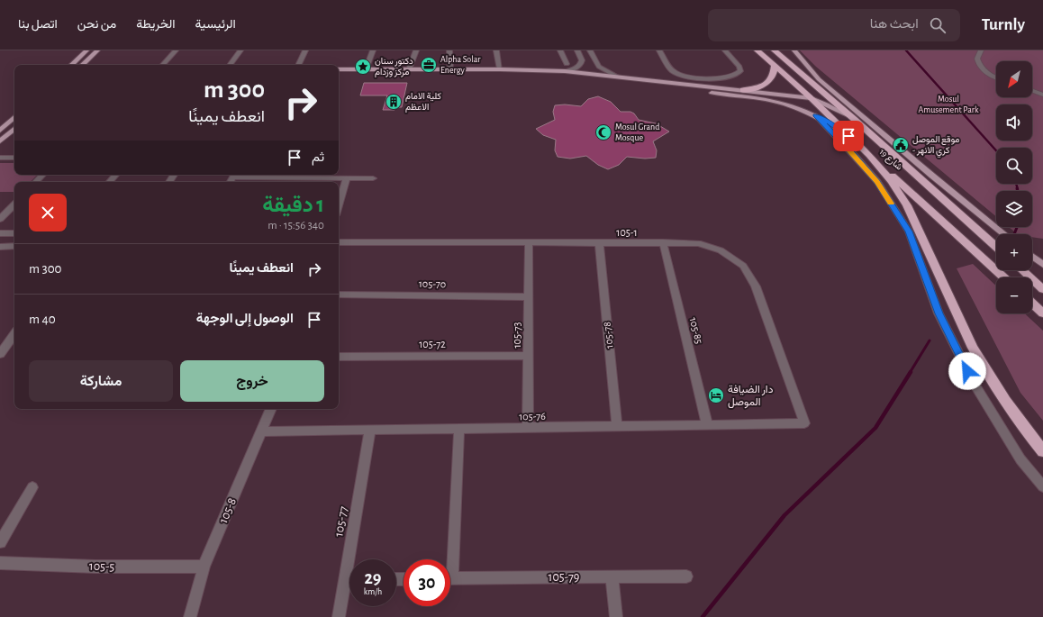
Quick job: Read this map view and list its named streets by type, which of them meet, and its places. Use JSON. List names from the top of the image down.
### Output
{
  "streets": {
    "highway": ["شارع 19"],
    "street": [
      "105-1",
      "105-70",
      "105-85",
      "105-73",
      "105-78",
      "105-72",
      "105-76",
      "105-8",
      "105-77",
      "105-5",
      "105-79"
    ]
  },
  "crossings": [
    ["105-1", "105-85"],
    ["105-1", "105-73"],
    ["105-1", "105-78"],
    ["105-1", "105-76"],
    ["105-70", "105-73"],
    ["105-85", "105-76"],
    ["105-73", "105-72"],
    ["105-73", "105-76"],
    ["105-78", "105-76"],
    ["105-76", "105-8"],
    ["105-76", "105-77"],
    ["105-8", "105-5"]
  ],
  "parks": ["Mosul Amusement Park"],
  "places": {
    "office": ["Alpha Solar Energy"],
    "place": ["دكتور سنان مركز وزدام"],
    "building": ["كلية الامام الاعظم"],
    "mosque": ["Mosul Grand Mosque"],
    "public building": ["موقع الموصل - كري الانهر"],
    "hotel": ["دار الضيافة الموصل"]
  },
  "north": "bottom left",
  "page": {
    "header": "Turnly",
    "search": "ابحث هنا",
    "nav": [
      "الرئيسية",
      "الخريطة",
      "من نحن",
      "اتصل بنا"
    ],
    "map_buttons": ["+", "−"],
    "turn": ["300 m", "انعطف يمينًا"],
    "then": "ثم",
    "heading": ["1 دقيقة", "340 m · 15:56"],
    "list": [
      {
        "name": "انعطف يمينًا",
        "value": "300 m"
      },
      {
        "name": "الوصول إلى الوجهة",
        "value": "40 m"
      }
    ],
    "buttons": ["خروج", "مشاركة"],
    "speed": "29 km/h",
    "limit": "30"
  }
}
